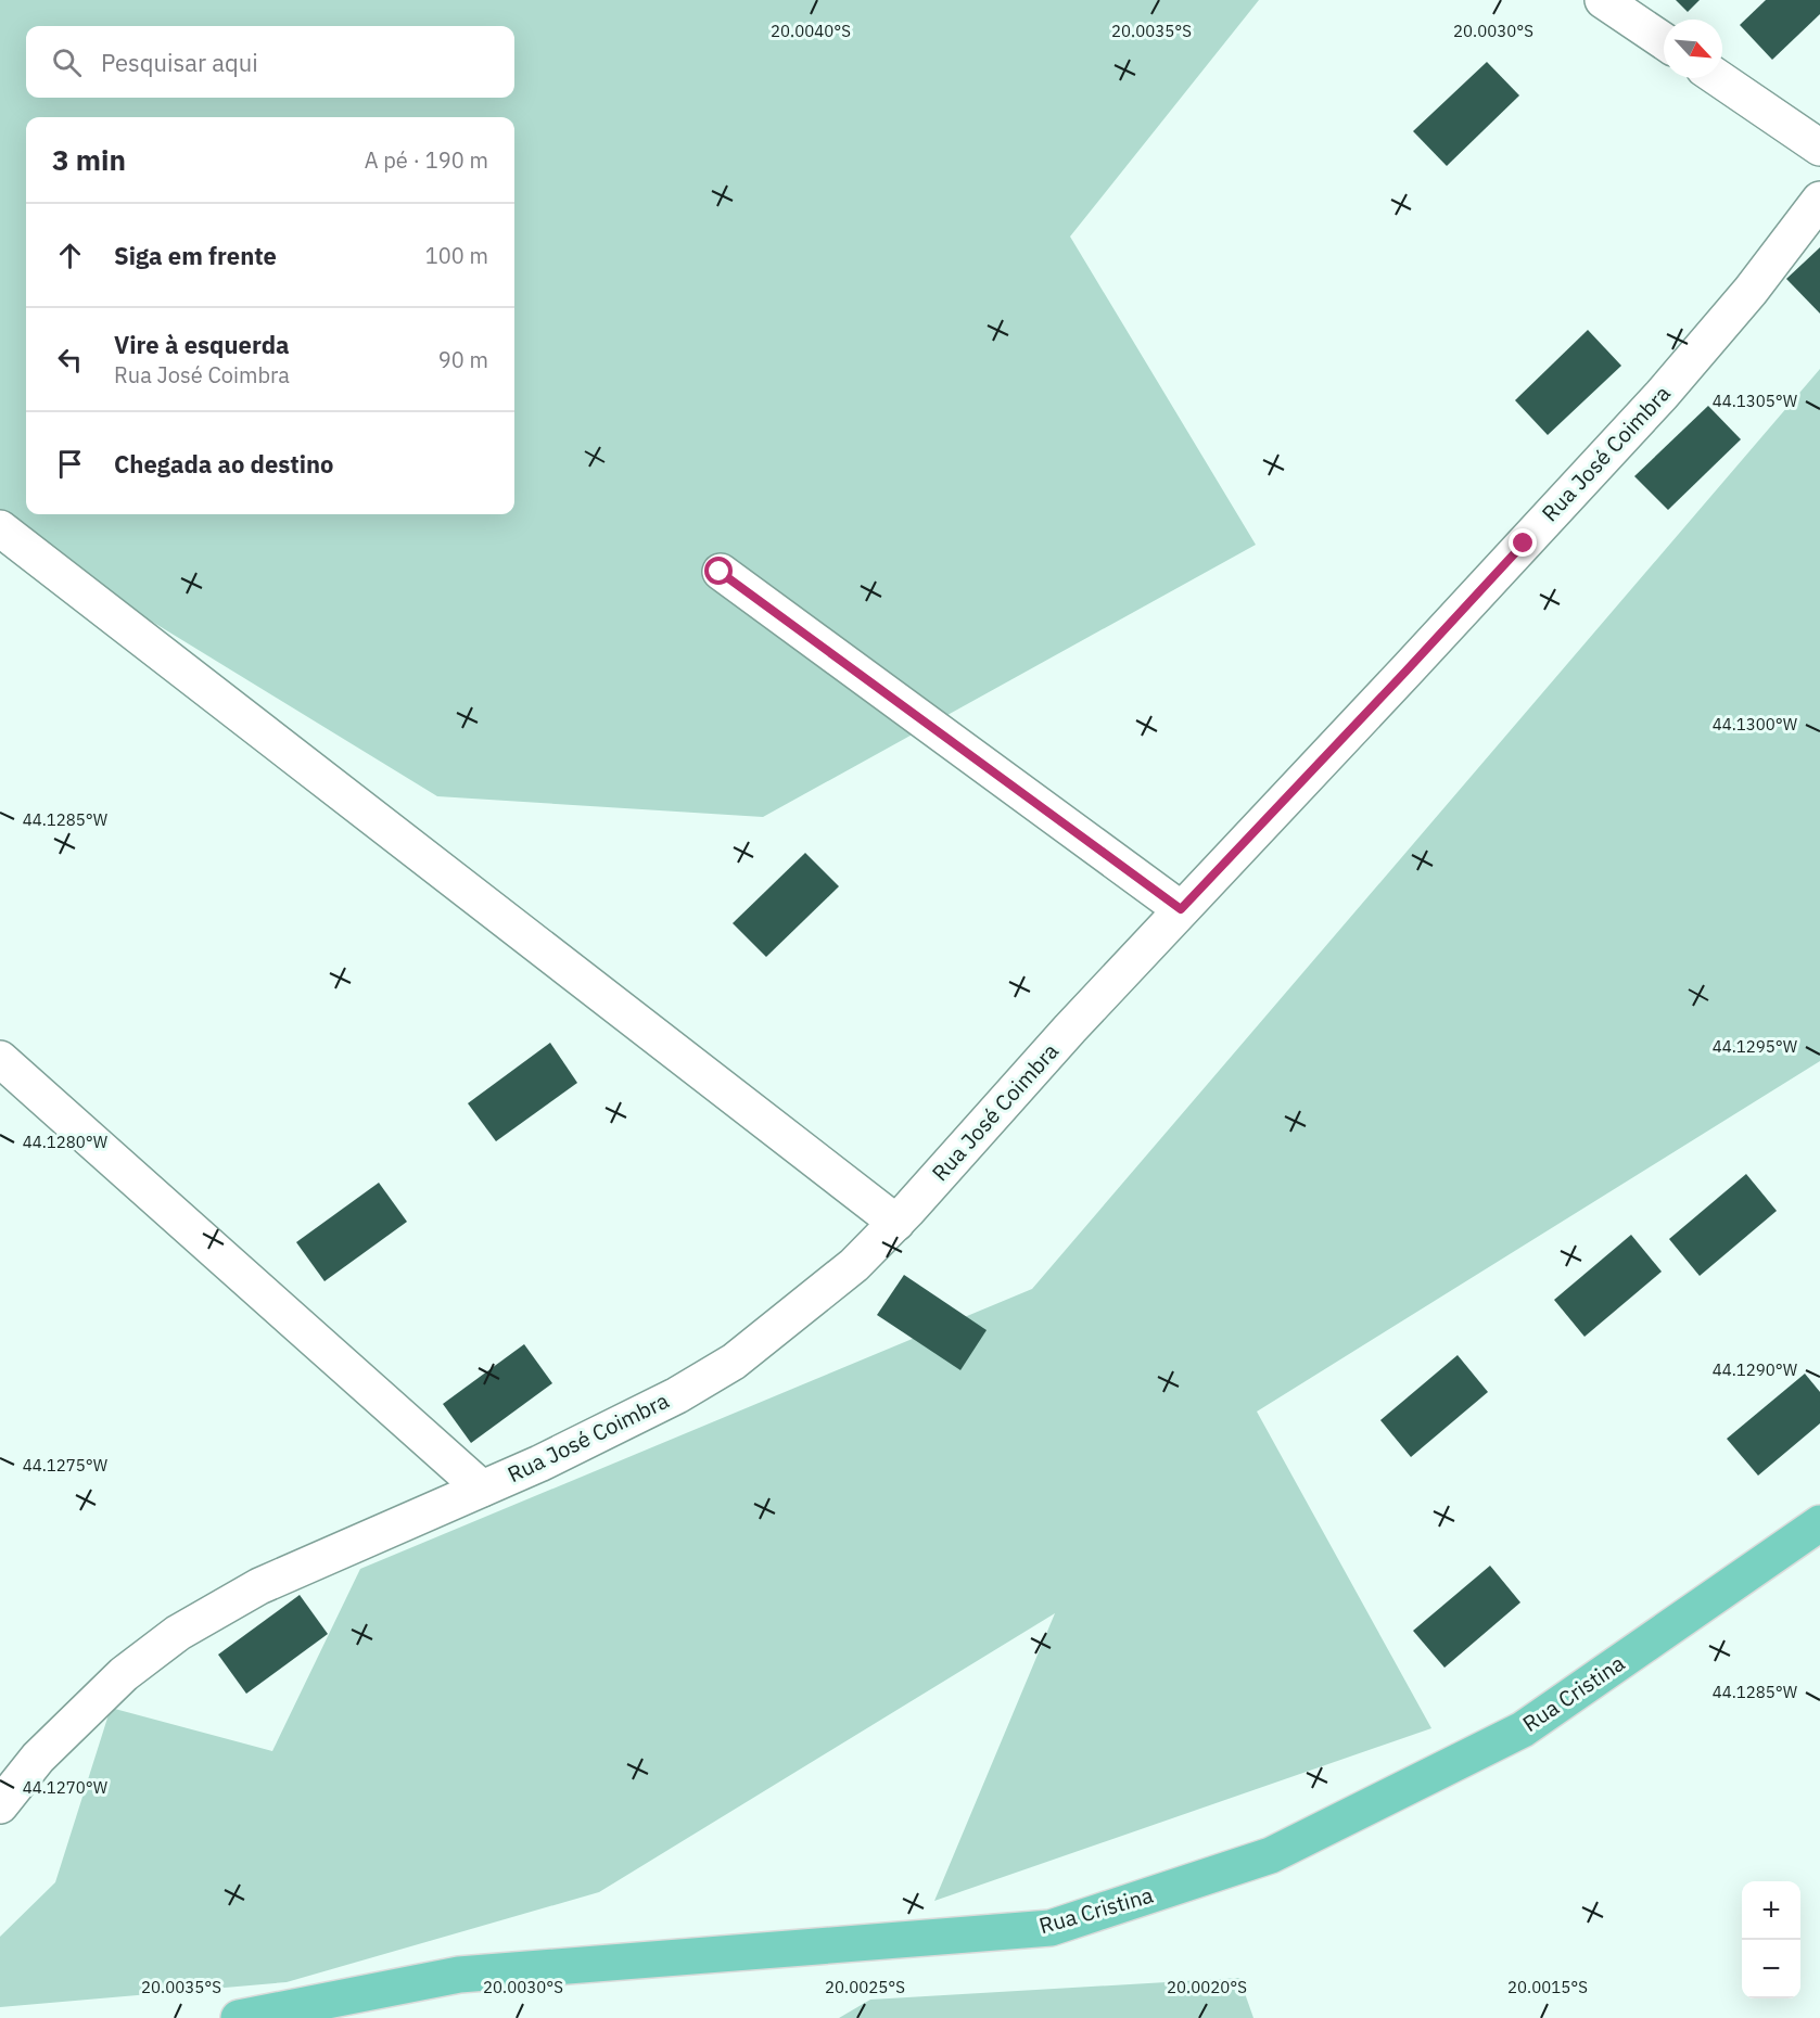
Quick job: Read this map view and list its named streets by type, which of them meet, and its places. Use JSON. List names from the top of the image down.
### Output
{
  "streets": {
    "main road": ["Rua Cristina"],
    "street": ["Rua José Coimbra"]
  },
  "north": "bottom right",
  "page": {
    "search": "Pesquisar aqui",
    "heading": ["3 min", "A pé · 190 m"],
    "list": [
      ["Siga em frente", "100 m"],
      ["Vire à esquerda", "Rua José Coimbra", "90 m"],
      "Chegada ao destino"
    ],
    "map_buttons": ["+", "−"]
  },
  "coordinates": [
    "20.0040°S",
    "20.0035°S",
    "20.0030°S",
    "44.1305°W",
    "44.1300°W",
    "44.1285°W",
    "44.1295°W",
    "44.1280°W",
    "44.1290°W",
    "44.1275°W",
    "44.1270°W",
    "20.0025°S",
    "20.0020°S",
    "20.0015°S"
  ]
}
